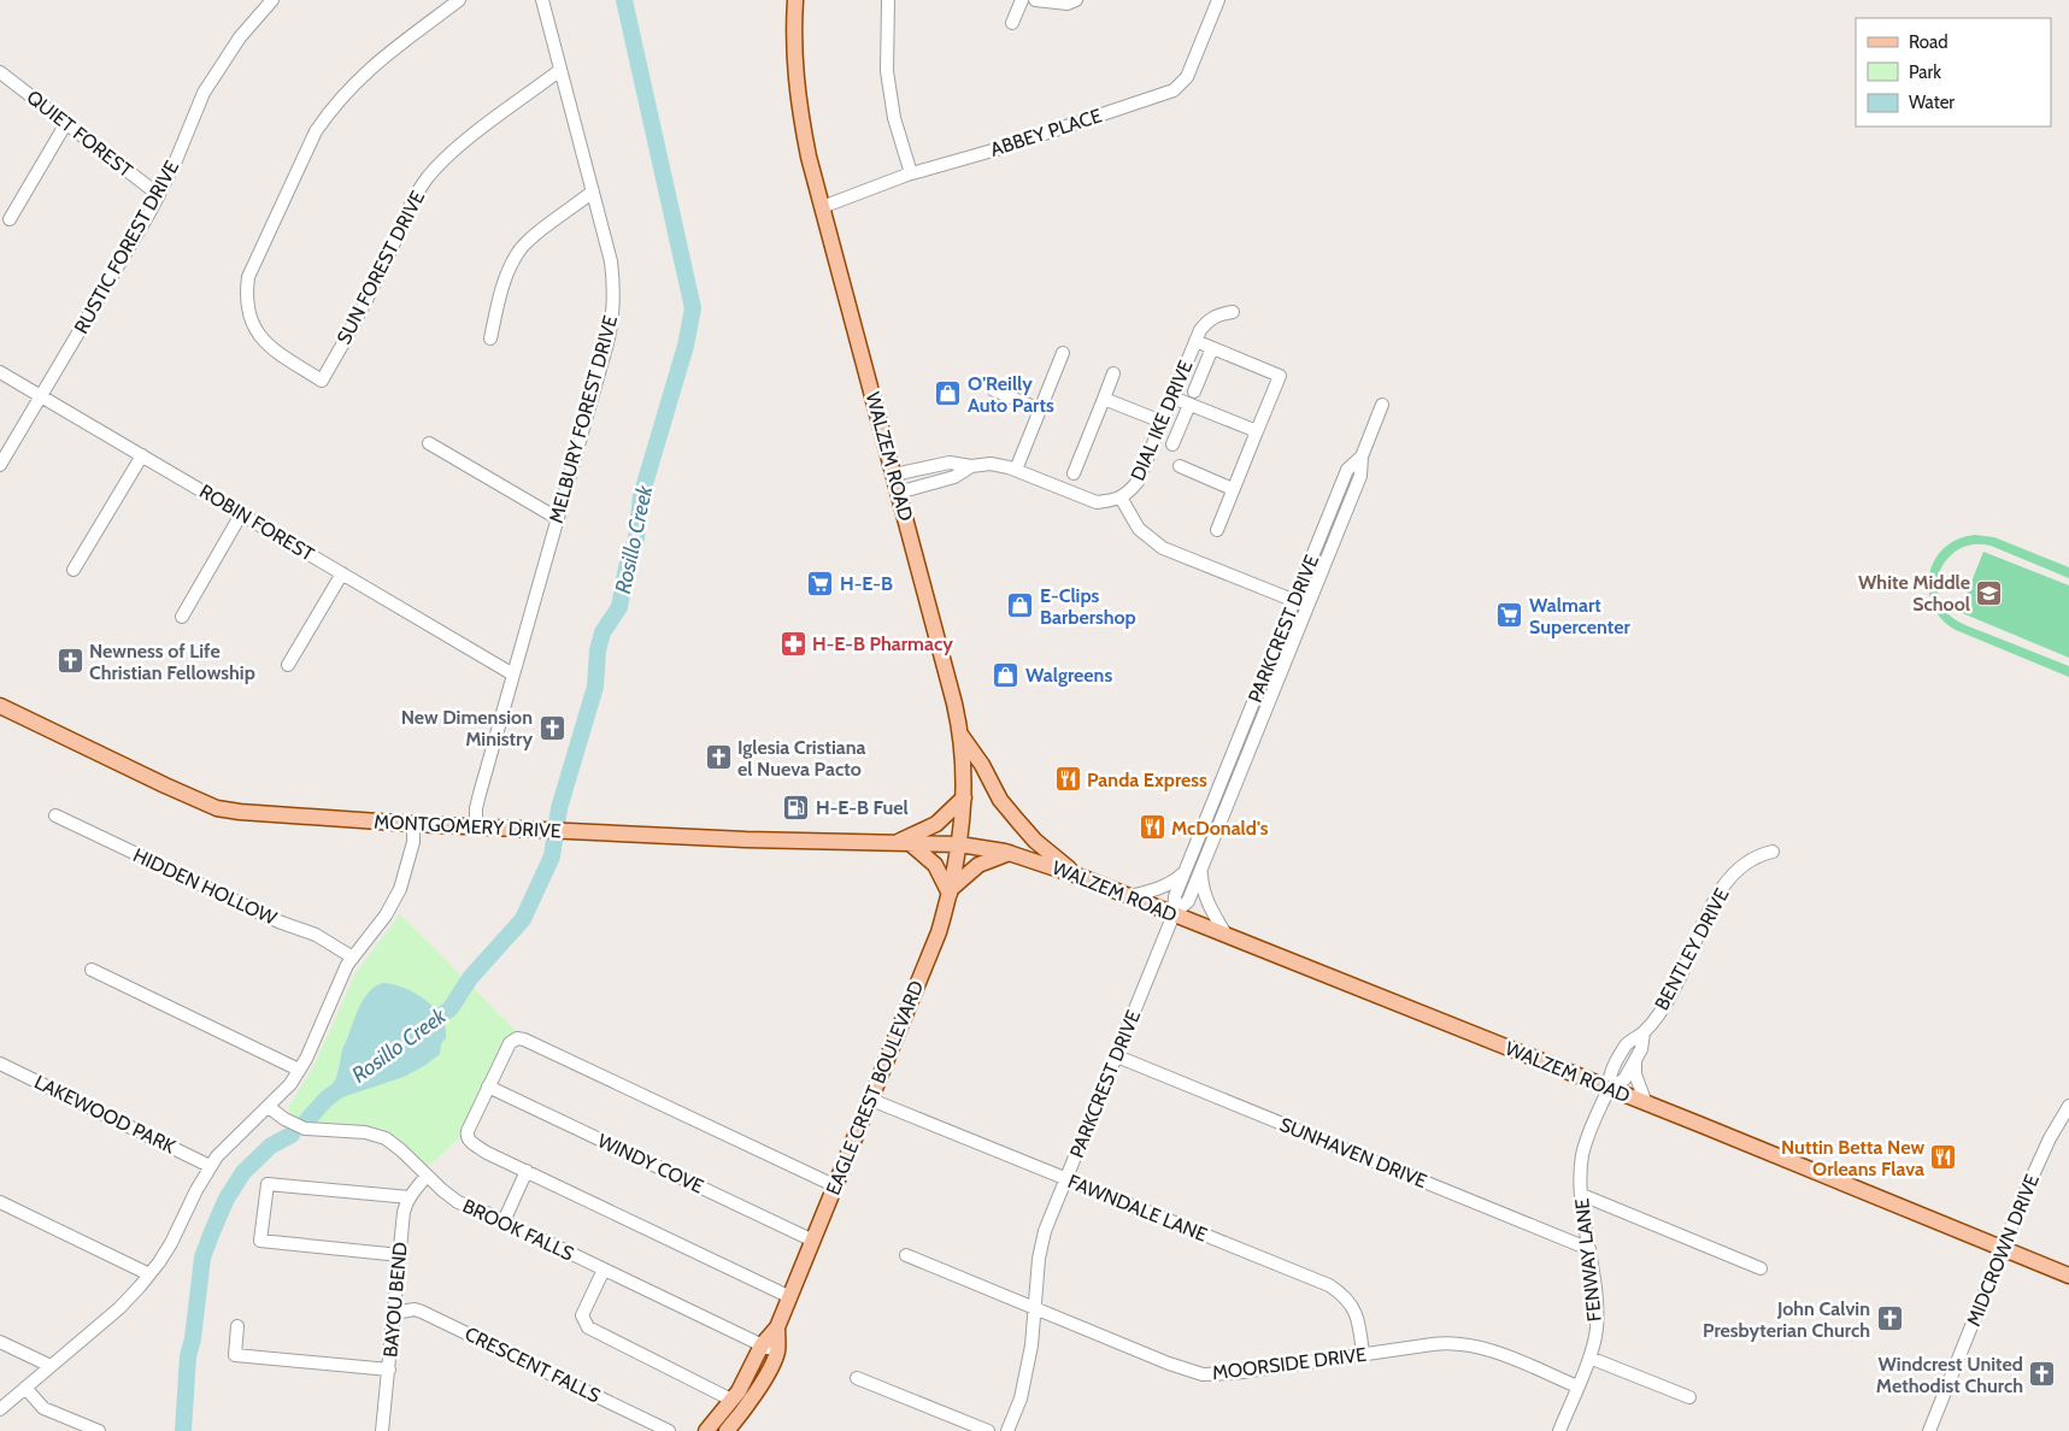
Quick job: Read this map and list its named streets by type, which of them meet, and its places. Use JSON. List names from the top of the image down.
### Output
{
  "streets": {
    "main road": ["WALZEM ROAD", "MONTGOMERY DRIVE", "EAGLE CREST BOULEVARD"],
    "street": [
      "ABBEY PLACE",
      "QUIET FOREST",
      "RUSTIC FOREST DRIVE",
      "SUN FOREST DRIVE",
      "MELBURY FOREST DRIVE",
      "DIAL IKE DRIVE",
      "ROBIN FOREST",
      "PARKCREST DRIVE",
      "HIDDEN HOLLOW",
      "BENTLEY DRIVE",
      "LAKEWOOD PARK",
      "SUNHAVEN DRIVE",
      "WINDY COVE",
      "FAWNDALE LANE",
      "BROOK FALLS",
      "MIDCROWN DRIVE",
      "FENWAY LANE",
      "BAYOU BEND",
      "MOORSIDE DRIVE",
      "CRESCENT FALLS"
    ]
  },
  "crossings": [
    ["ABBEY PLACE", "WALZEM ROAD"],
    ["QUIET FOREST", "RUSTIC FOREST DRIVE"],
    ["RUSTIC FOREST DRIVE", "ROBIN FOREST"],
    ["SUN FOREST DRIVE", "MELBURY FOREST DRIVE"],
    ["MELBURY FOREST DRIVE", "ROBIN FOREST"],
    ["MELBURY FOREST DRIVE", "MONTGOMERY DRIVE"],
    ["DIAL IKE DRIVE", "WALZEM ROAD"],
    ["WALZEM ROAD", "PARKCREST DRIVE"],
    ["WALZEM ROAD", "MONTGOMERY DRIVE"],
    ["WALZEM ROAD", "BENTLEY DRIVE"],
    ["WALZEM ROAD", "EAGLE CREST BOULEVARD"],
    ["WALZEM ROAD", "MIDCROWN DRIVE"],
    ["WALZEM ROAD", "FENWAY LANE"],
    ["PARKCREST DRIVE", "SUNHAVEN DRIVE"],
    ["PARKCREST DRIVE", "FAWNDALE LANE"],
    ["PARKCREST DRIVE", "MOORSIDE DRIVE"],
    ["MONTGOMERY DRIVE", "EAGLE CREST BOULEVARD"],
    ["BENTLEY DRIVE", "FENWAY LANE"],
    ["EAGLE CREST BOULEVARD", "WINDY COVE"],
    ["EAGLE CREST BOULEVARD", "FAWNDALE LANE"],
    ["EAGLE CREST BOULEVARD", "BROOK FALLS"],
    ["SUNHAVEN DRIVE", "FENWAY LANE"],
    ["FAWNDALE LANE", "MOORSIDE DRIVE"],
    ["BROOK FALLS", "BAYOU BEND"],
    ["FENWAY LANE", "MOORSIDE DRIVE"],
    ["BAYOU BEND", "CRESCENT FALLS"]
  ],
  "water": ["Rosillo Creek"],
  "places": {
    "shop": ["O'Reilly Auto Parts", "E-Clips Barbershop", "Walgreens"],
    "supermarket": ["H-E-B", "Walmart Supercenter"],
    "school or university": ["White Middle School"],
    "pharmacy": ["H-E-B Pharmacy"],
    "church": [
      "Newness of Life Christian Fellowship",
      "New Dimension Ministry",
      "Iglesia Cristiana el Nueva Pacto",
      "John Calvin Presbyterian Church",
      "Windcrest United Methodist Church"
    ],
    "restaurant": ["Panda Express", "McDonald's", "Nuttin Betta New Orleans Flava"],
    "fuel station": ["H-E-B Fuel"]
  },
  "legend": ["Road", "Park", "Water"]
}
